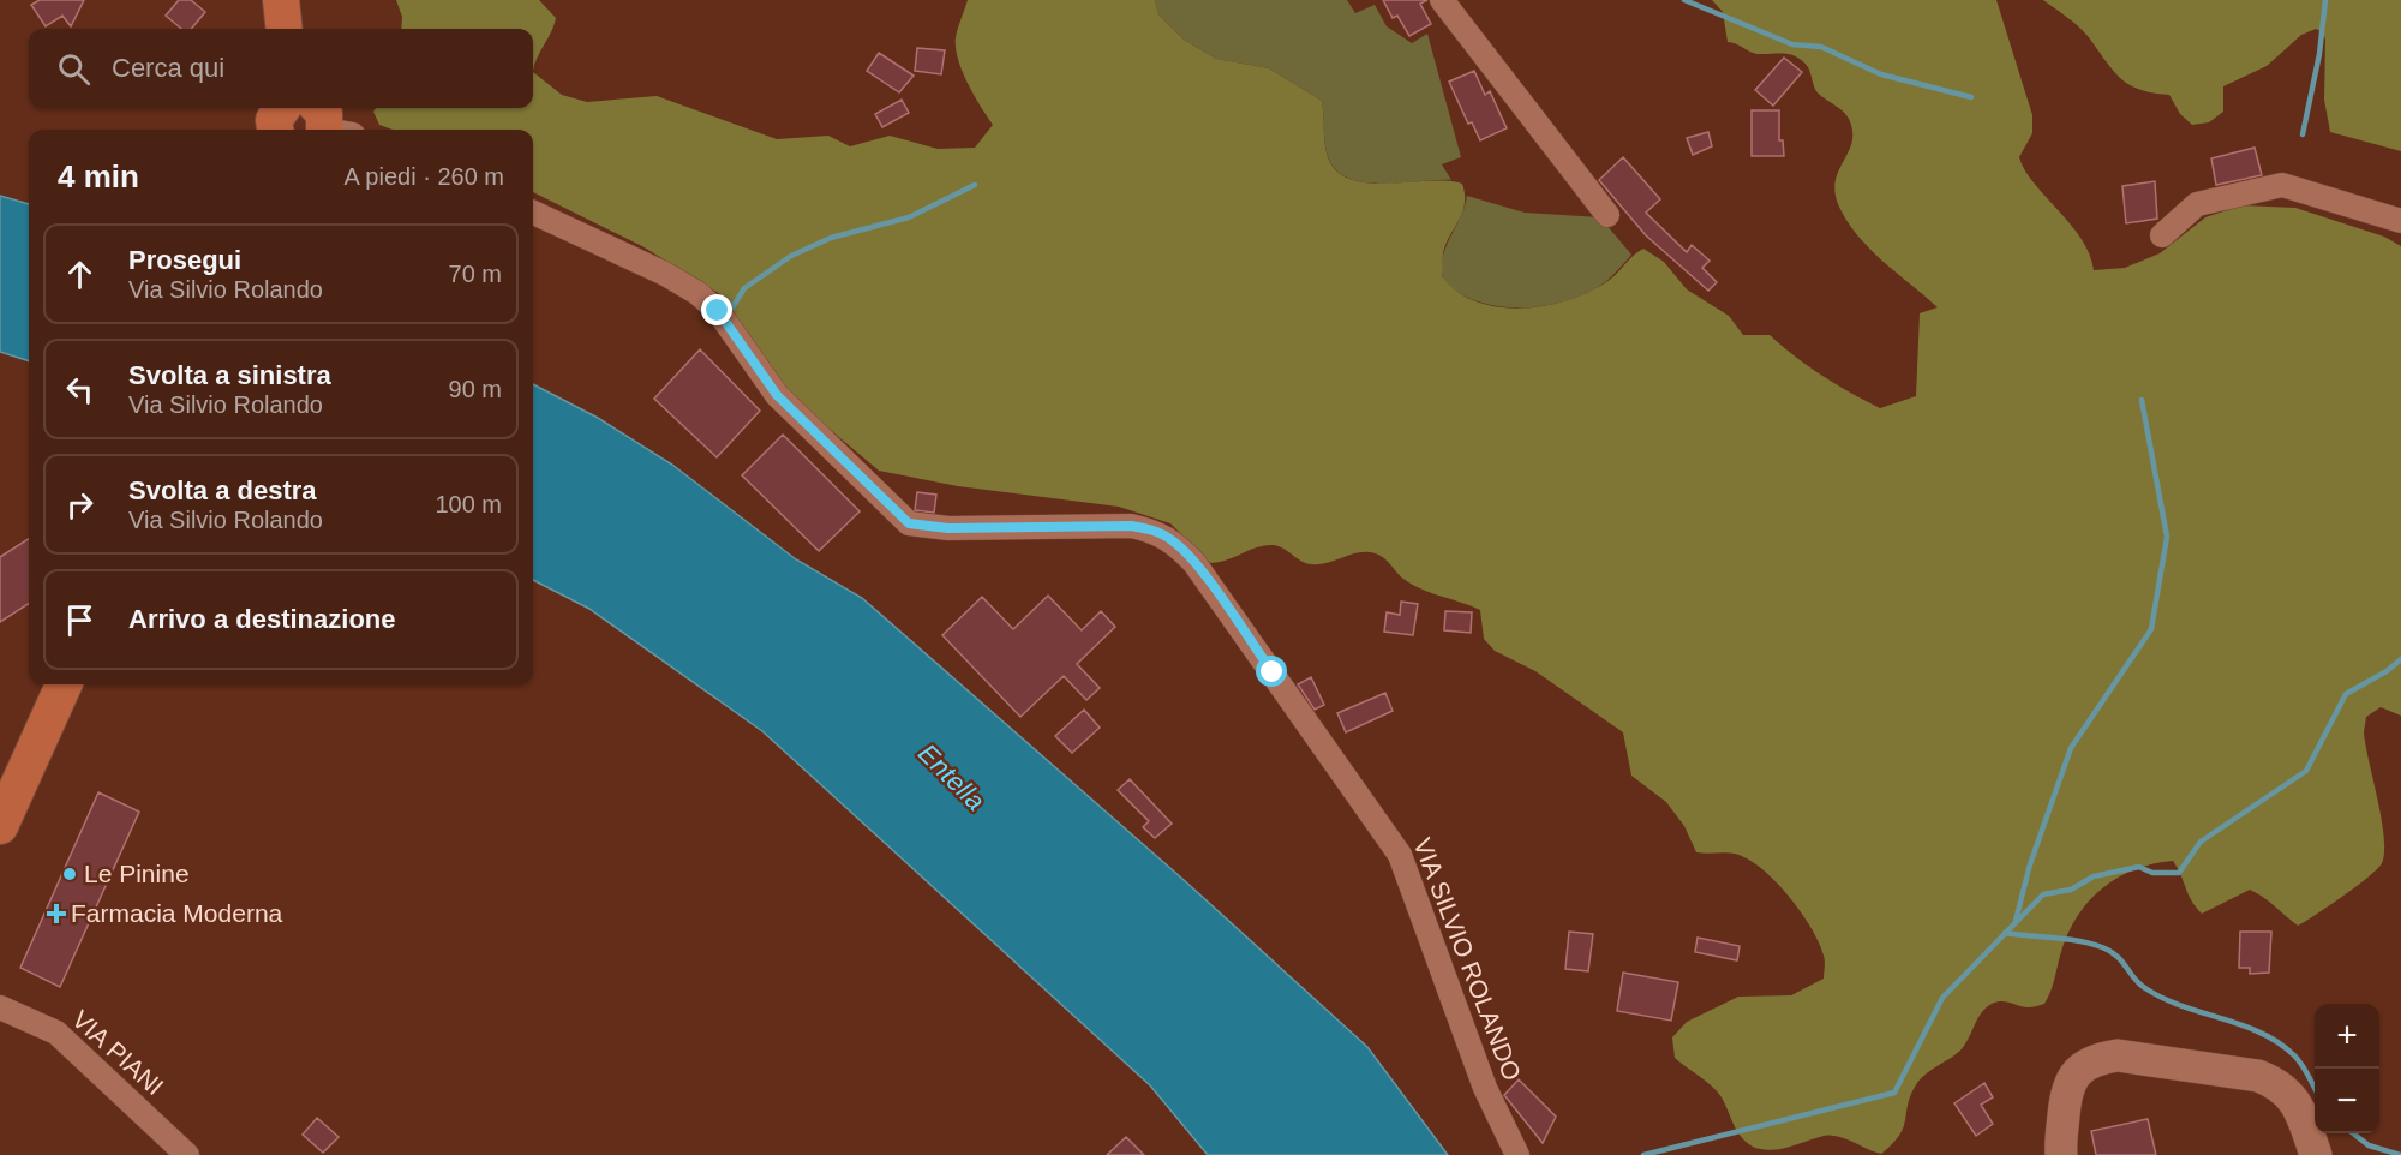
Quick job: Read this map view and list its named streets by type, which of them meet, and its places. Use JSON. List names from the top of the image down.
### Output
{
  "streets": {
    "street": ["VIA SILVIO ROLANDO", "VIA PIANI"]
  },
  "water": ["Entella"],
  "places": {
    "other": ["Le Pinine"],
    "health": ["Farmacia Moderna"]
  },
  "page": {
    "search": "Cerca qui",
    "heading": ["4 min", "A piedi · 260 m"],
    "list": [
      ["Prosegui", "Via Silvio Rolando", "70 m"],
      ["Svolta a sinistra", "Via Silvio Rolando", "90 m"],
      ["Svolta a destra", "Via Silvio Rolando", "100 m"],
      "Arrivo a destinazione"
    ],
    "map_buttons": ["+", "−"]
  }
}
